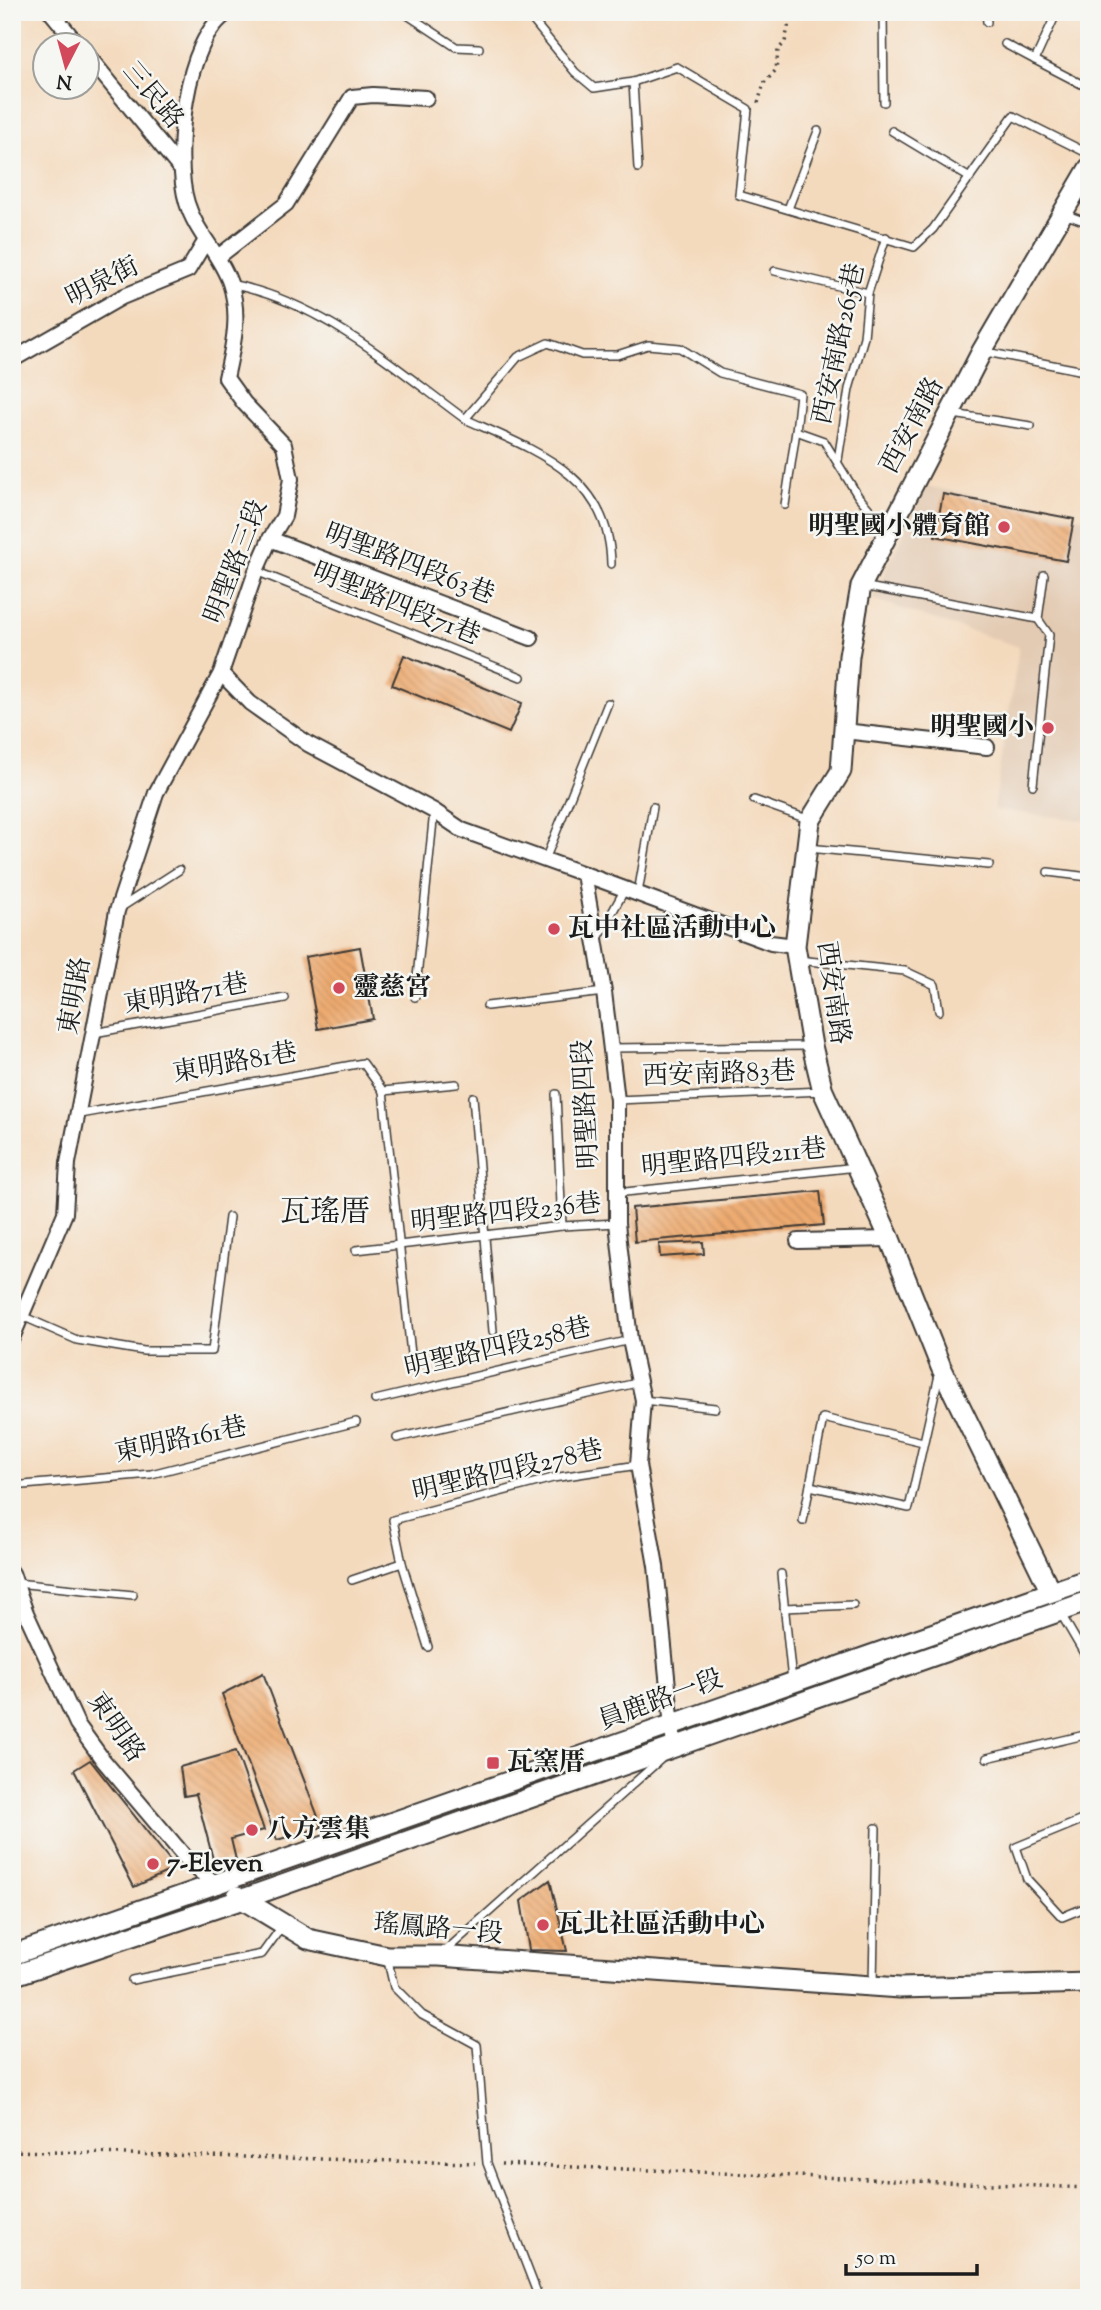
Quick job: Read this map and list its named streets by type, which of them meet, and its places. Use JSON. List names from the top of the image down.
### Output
{
  "streets": {
    "street": [
      "三民路",
      "明泉街",
      "西安南路",
      "明聖路三段",
      "明聖路四段63巷",
      "東明路",
      "明聖路四段",
      "員鹿路一段",
      "瑤鳳路一段"
    ],
    "lane": [
      "西安南路265巷",
      "明聖路四段71巷",
      "東明路71巷",
      "東明路81巷",
      "西安南路83巷",
      "明聖路四段211巷",
      "明聖路四段236巷",
      "明聖路四段258巷",
      "東明路161巷",
      "明聖路四段278巷"
    ]
  },
  "crossings": [
    ["三民路", "明聖路三段"],
    ["明泉街", "明聖路三段"],
    ["西安南路", "西安南路83巷"],
    ["西安南路", "明聖路四段211巷"],
    ["西安南路", "員鹿路一段"],
    ["明聖路三段", "明聖路四段63巷"],
    ["明聖路三段", "明聖路四段71巷"],
    ["明聖路三段", "東明路"],
    ["東明路71巷", "東明路"],
    ["東明路", "東明路81巷"],
    ["東明路", "員鹿路一段"],
    ["東明路", "瑤鳳路一段"],
    ["西安南路83巷", "明聖路四段"],
    ["明聖路四段", "明聖路四段211巷"],
    ["明聖路四段", "明聖路四段236巷"],
    ["明聖路四段", "明聖路四段258巷"],
    ["明聖路四段", "明聖路四段278巷"],
    ["明聖路四段", "員鹿路一段"],
    ["員鹿路一段", "瑤鳳路一段"]
  ],
  "districts": ["瓦瑤厝"],
  "places": {
    "other": [
      "明聖國小體育館",
      "明聖國小",
      "瓦中社區活動中心",
      "靈慈宮",
      "八方雲集",
      "7-Eleven",
      "瓦北社區活動中心"
    ],
    "transit": ["瓦窯厝"]
  },
  "scale_bar": "50 m",
  "north": "bottom"
}
